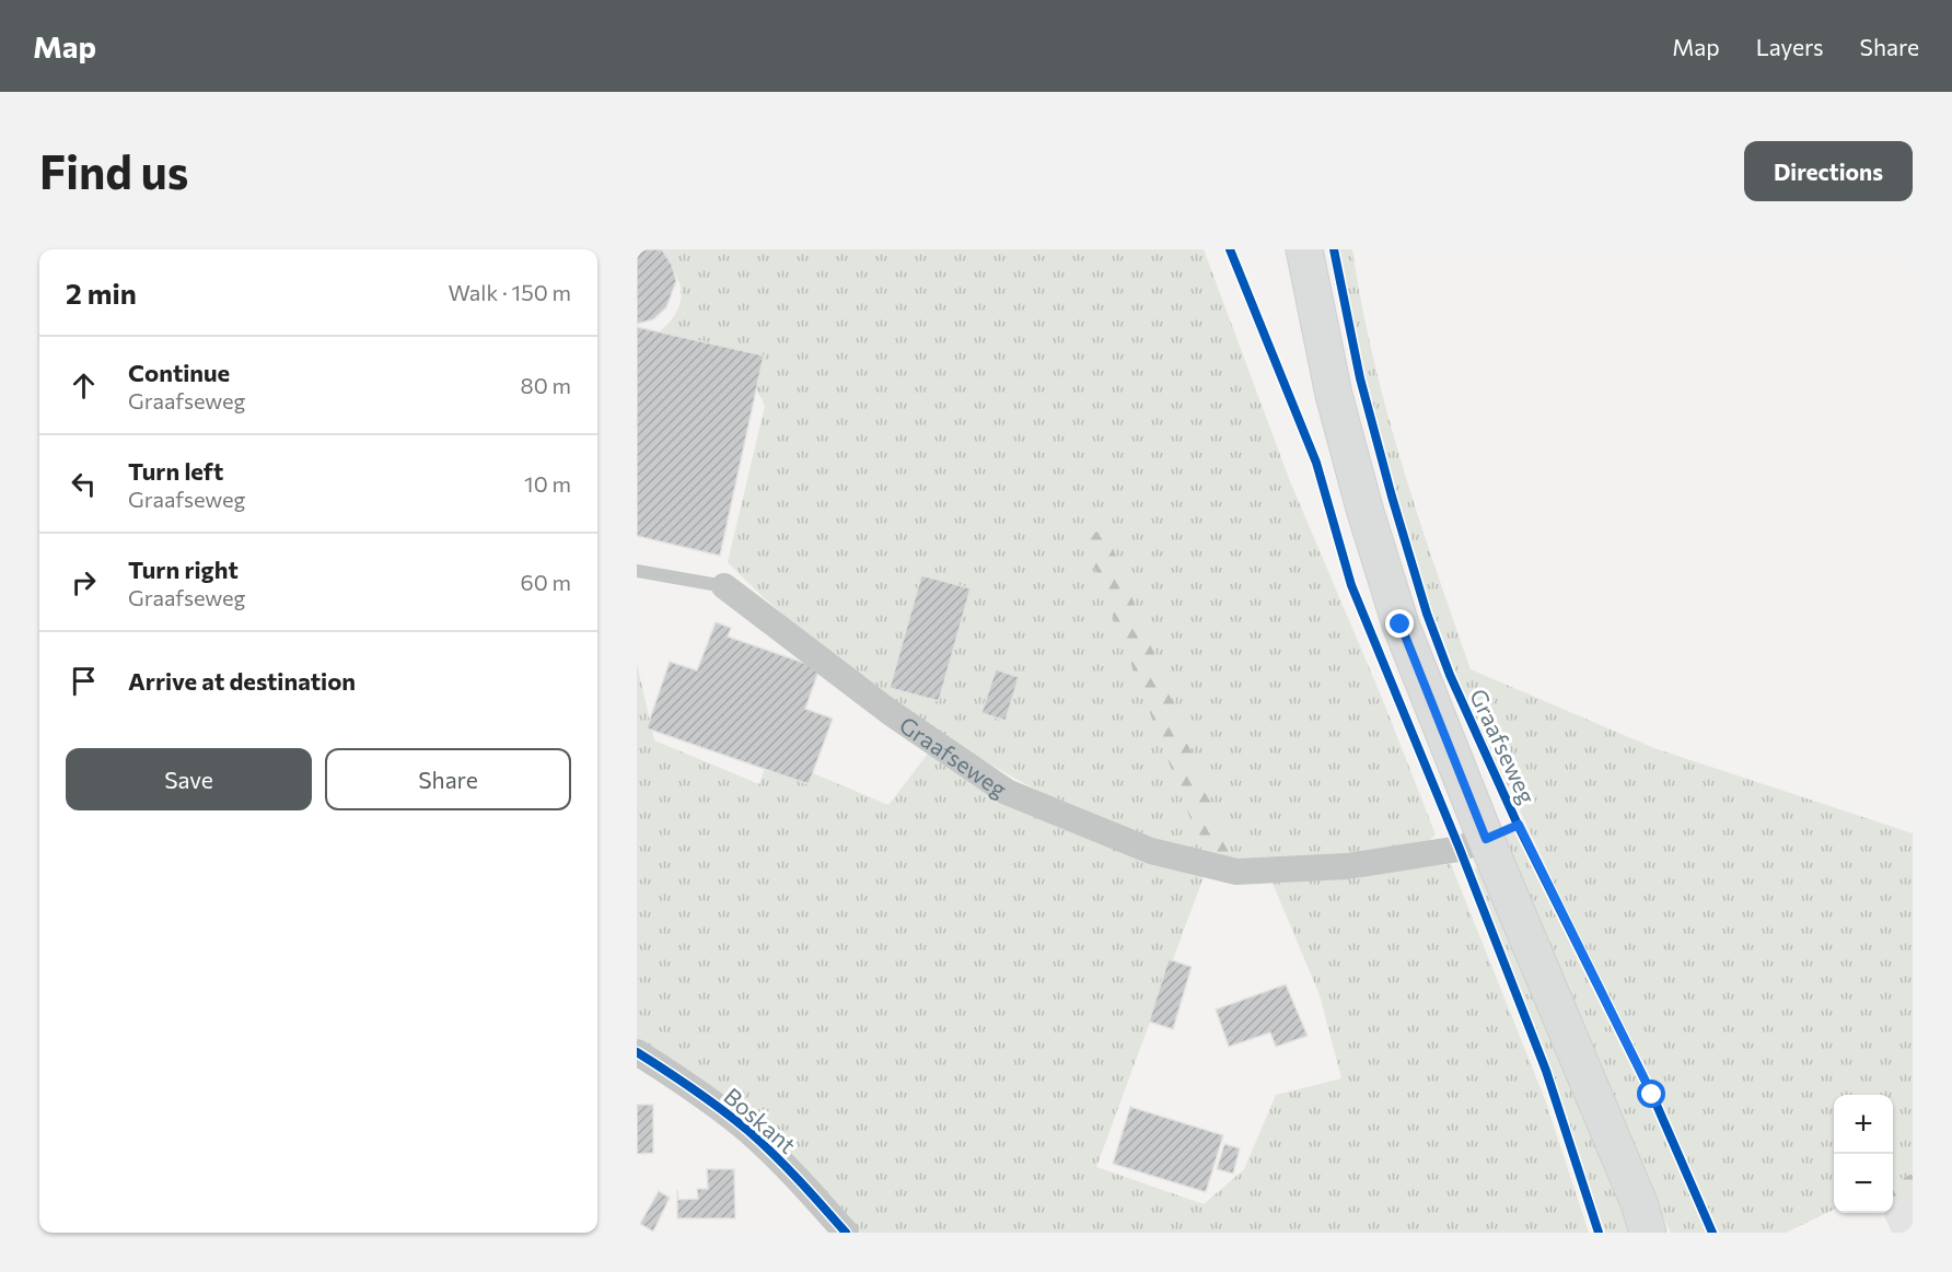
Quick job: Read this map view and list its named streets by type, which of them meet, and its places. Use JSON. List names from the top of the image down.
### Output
{
  "streets": {
    "main road": ["Graafseweg"],
    "street": ["Boskant"]
  },
  "page": {
    "header": "Map",
    "nav": ["Map", "Layers", "Share"],
    "buttons": [
      "Directions",
      ["Save", "Share"]
    ],
    "title": "Find us",
    "heading": ["2 min", "Walk · 150 m"],
    "list": [
      ["Continue", "Graafseweg", "80 m"],
      ["Turn left", "Graafseweg", "10 m"],
      ["Turn right", "Graafseweg", "60 m"],
      "Arrive at destination"
    ],
    "map_buttons": ["+", "−"]
  }
}
